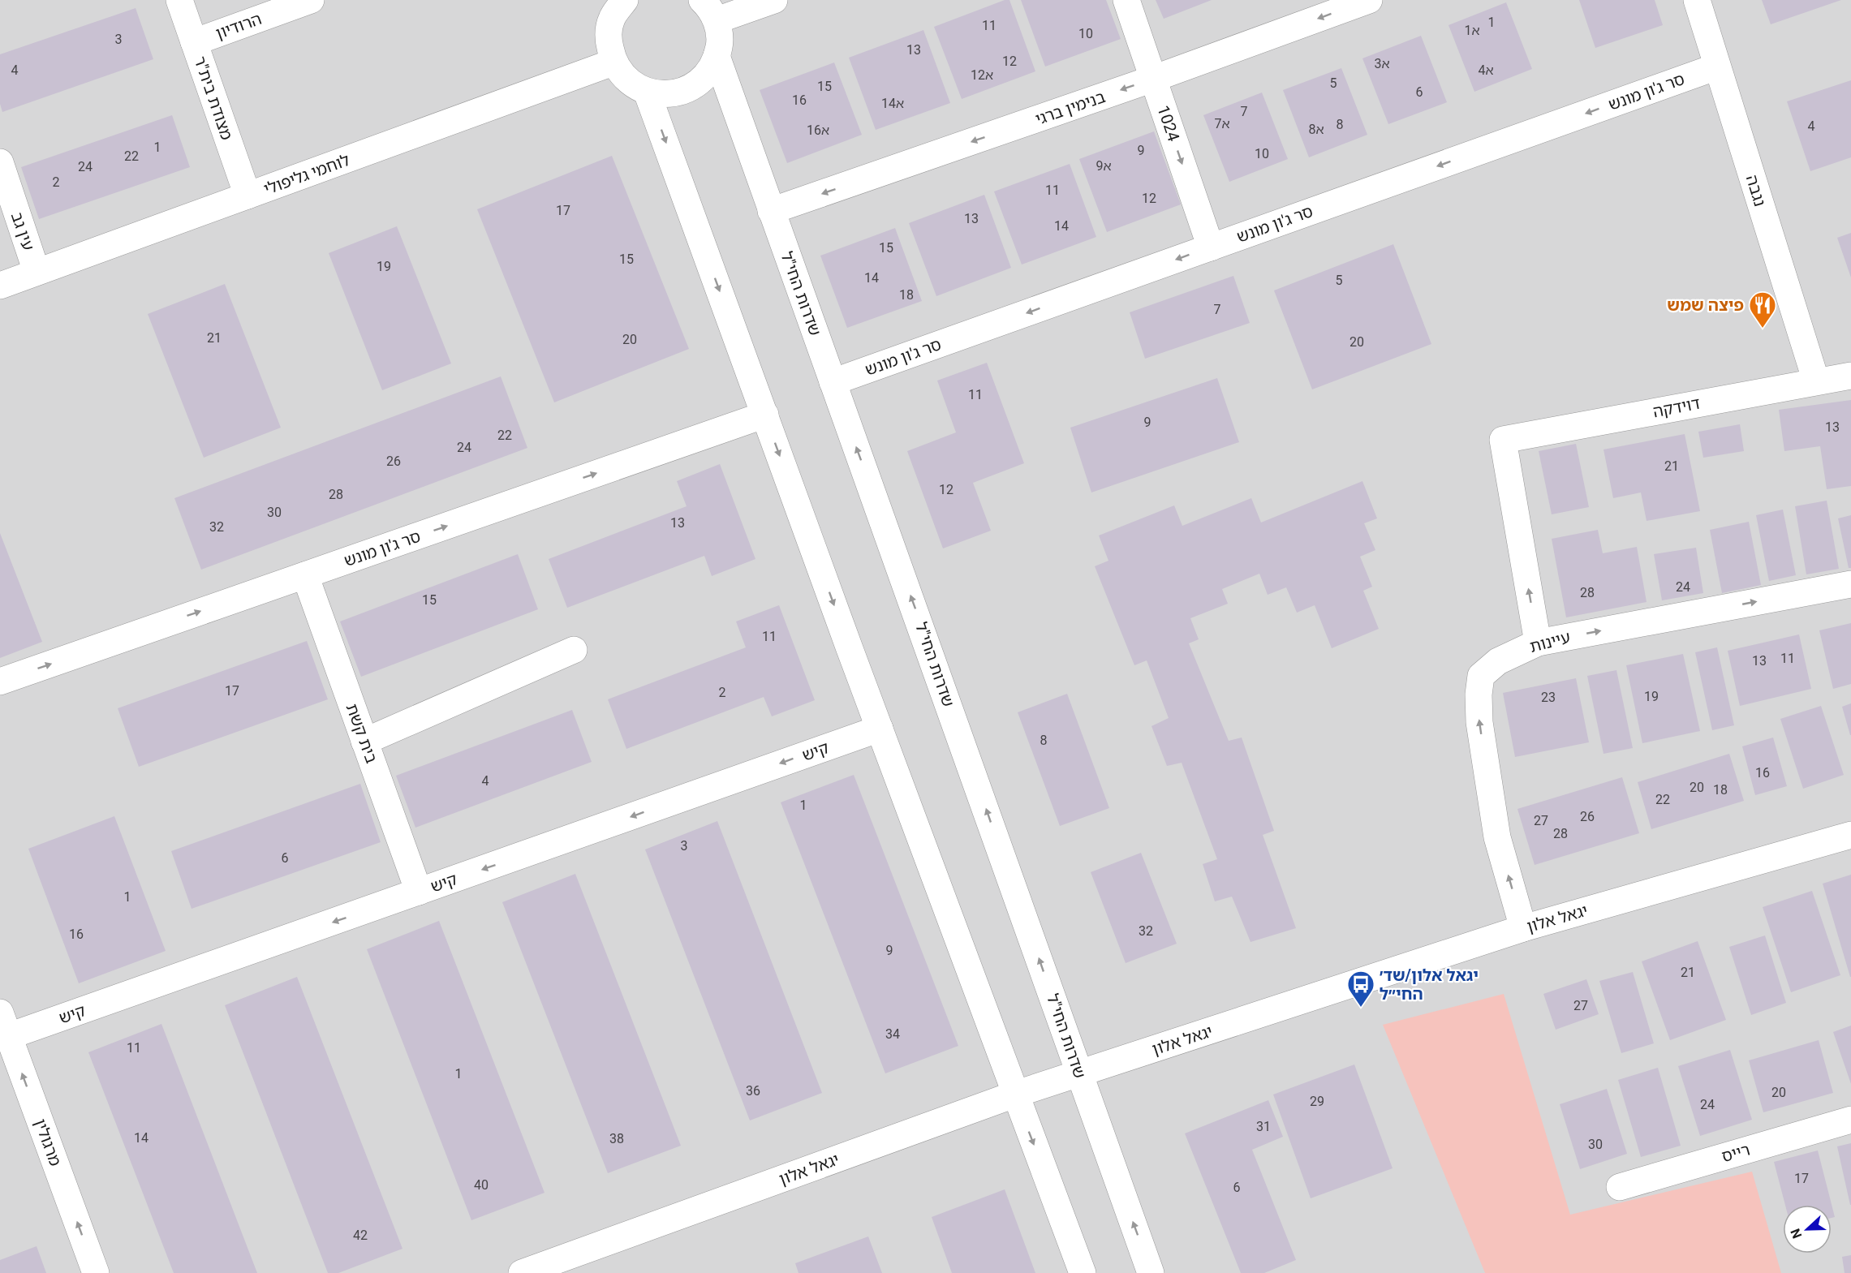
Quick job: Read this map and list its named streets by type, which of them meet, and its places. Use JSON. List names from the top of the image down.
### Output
{
  "streets": {
    "street": [
      "הרודיון",
      "סר ג'ון מונש",
      "מצודת בית\"ר",
      "בנימין ברגי",
      "1024",
      "לוחמי גליפולי",
      "נגבה",
      "עין גב",
      "שדרות החי\"ל",
      "דוידקה",
      "עיינות",
      "בית קשת",
      "קיש",
      "יגאל אלון",
      "מרגולין",
      "רייס"
    ]
  },
  "crossings": [
    ["הרודיון", "מצודת בית\"ר"],
    ["סר ג'ון מונש", "1024"],
    ["סר ג'ון מונש", "נגבה"],
    ["סר ג'ון מונש", "שדרות החי\"ל"],
    ["סר ג'ון מונש", "בית קשת"],
    ["מצודת בית\"ר", "לוחמי גליפולי"],
    ["בנימין ברגי", "1024"],
    ["בנימין ברגי", "שדרות החי\"ל"],
    ["לוחמי גליפולי", "עין גב"],
    ["נגבה", "דוידקה"],
    ["שדרות החי\"ל", "יגאל אלון"],
    ["דוידקה", "עיינות"],
    ["עיינות", "יגאל אלון"],
    ["בית קשת", "קיש"],
    ["קיש", "מרגולין"]
  ],
  "one_way": [
    "בנימין ברגי",
    "1024",
    "קיש",
    "מרגולין"
  ],
  "places": {
    "restaurant": ["פיצה שמש"],
    "bus stop": ["יגאל אלון/שד׳ החי״ל"]
  },
  "house_numbers": [
    "1",
    "11",
    "1א",
    "10",
    "3",
    "13",
    "12",
    "3א",
    "4",
    "4א",
    "12א",
    "5",
    "15",
    "6",
    "16",
    "14א",
    "7",
    "7א",
    "8",
    "4",
    "8א",
    "16א",
    "1",
    "9",
    "10",
    "22",
    "9א",
    "24",
    "2",
    "11",
    "12",
    "17",
    "13",
    "14",
    "15",
    "15",
    "19",
    "14",
    "5",
    "18",
    "7",
    "21",
    "20",
    "20",
    "11",
    "9",
    "13",
    "22",
    "24",
    "26",
    "21",
    "12",
    "28",
    "30",
    "13",
    "32",
    "24",
    "28",
    "15",
    "11",
    "11",
    "13",
    "17",
    "2",
    "19",
    "23",
    "8",
    "16",
    "4",
    "20",
    "18",
    "22",
    "1",
    "26",
    "27",
    "28",
    "3",
    "6",
    "1",
    "32",
    "16",
    "9",
    "21",
    "27",
    "34",
    "11",
    "1",
    "36",
    "20",
    "29",
    "24",
    "31",
    "14",
    "38",
    "30",
    "17",
    "40",
    "6",
    "42"
  ],
  "north": "left"
}
